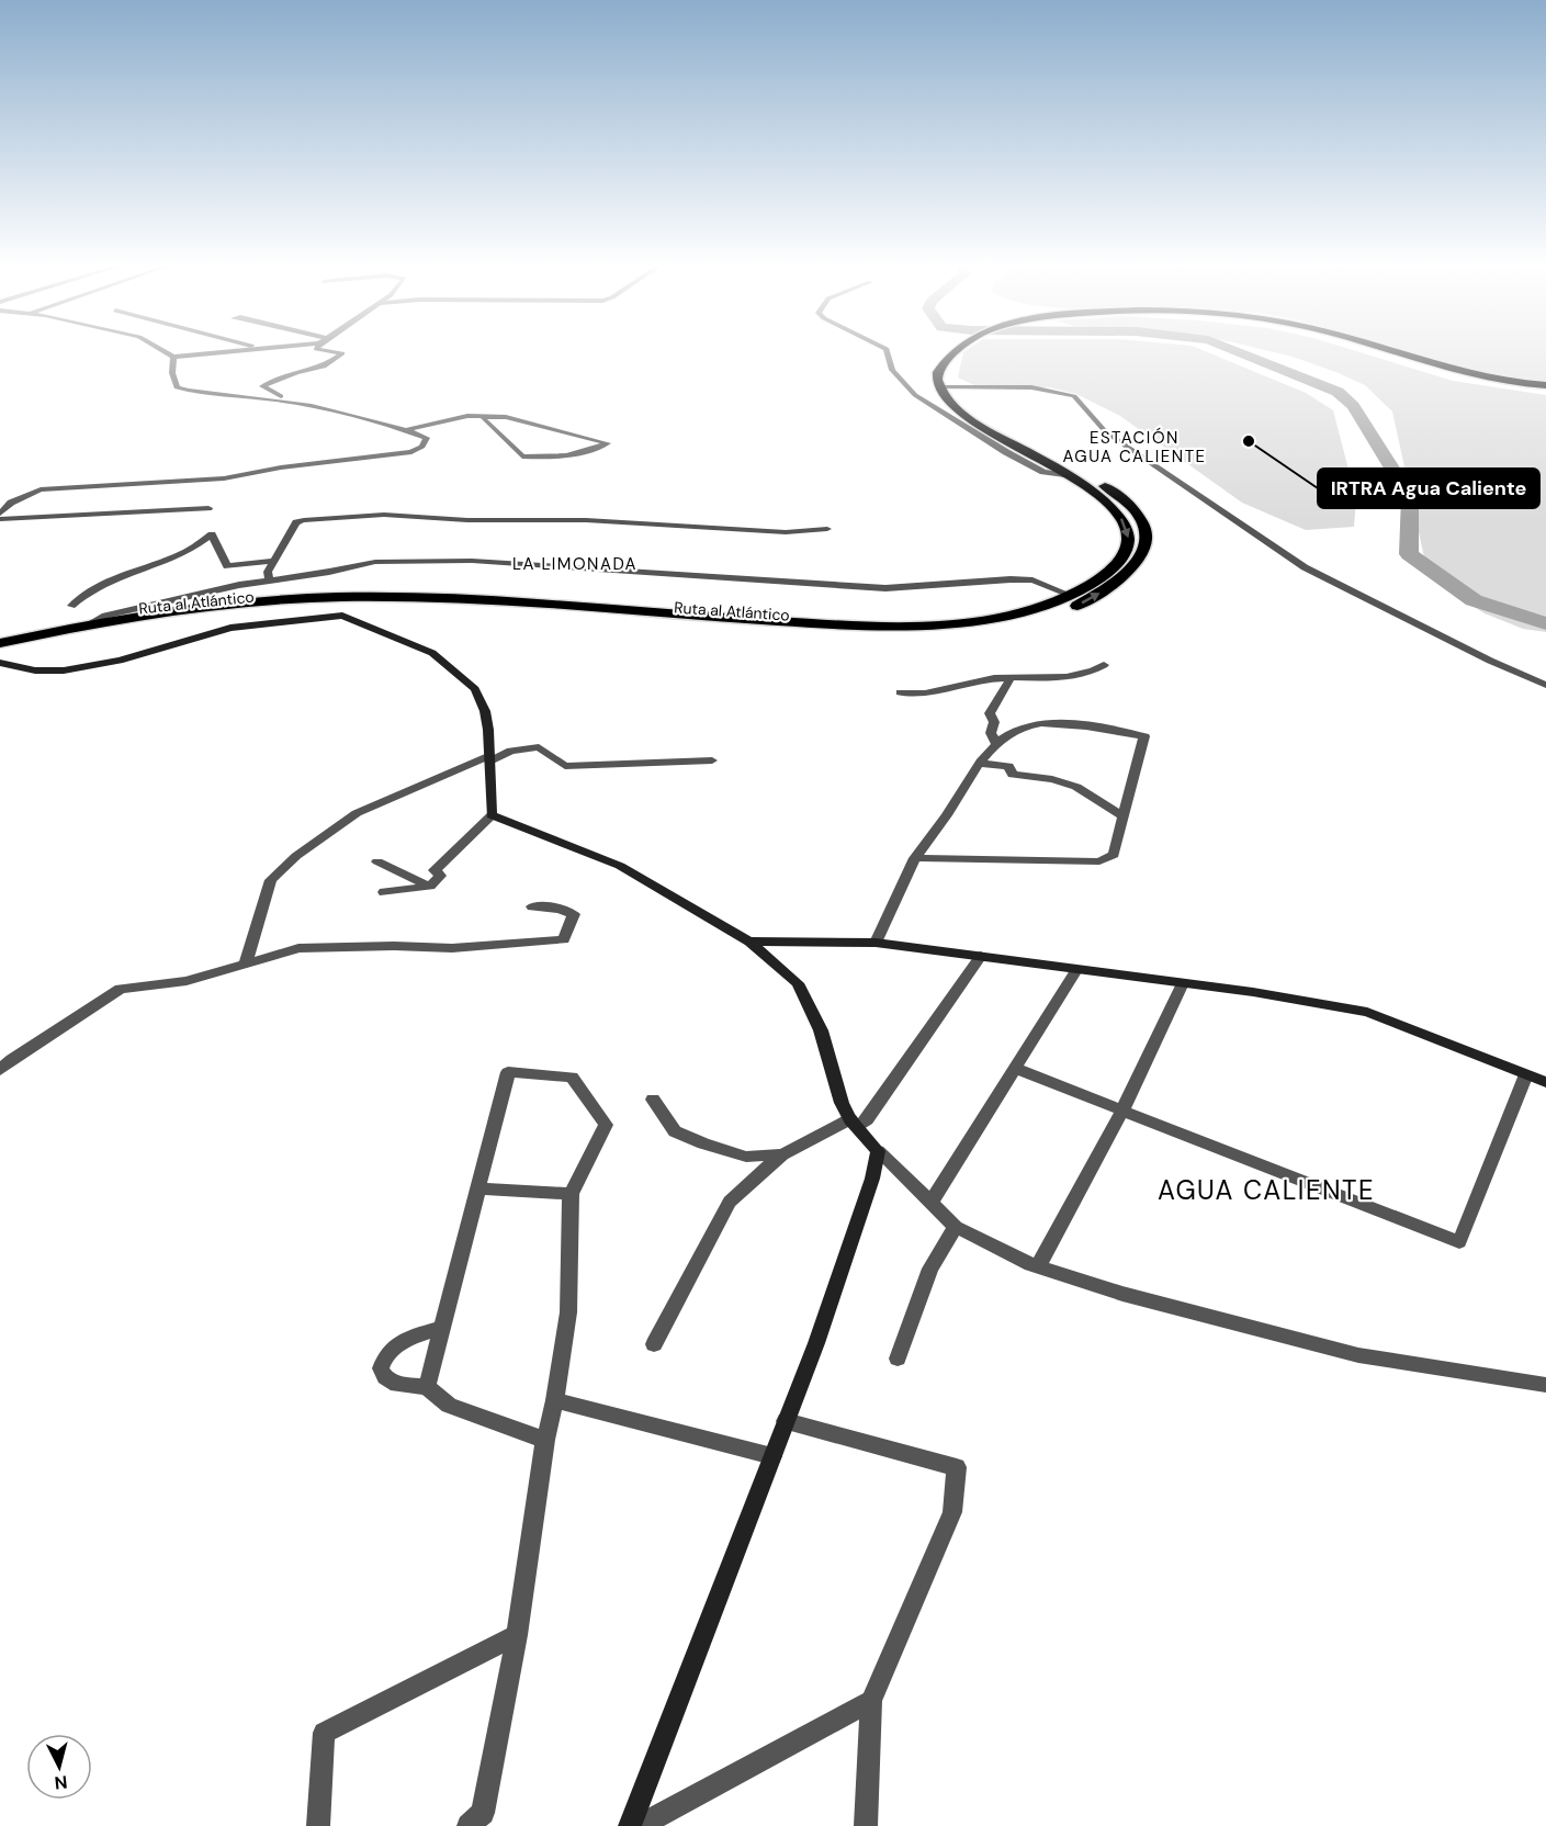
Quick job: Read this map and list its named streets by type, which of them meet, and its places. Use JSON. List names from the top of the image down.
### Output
{
  "streets": {
    "highway": ["Ruta al Atlántico"]
  },
  "districts": ["ESTACIÓN AGUA CALIENTE", "LA LIMONADA", "AGUA CALIENTE"],
  "places": ["IRTRA Agua Caliente"],
  "north": "bottom"
}
